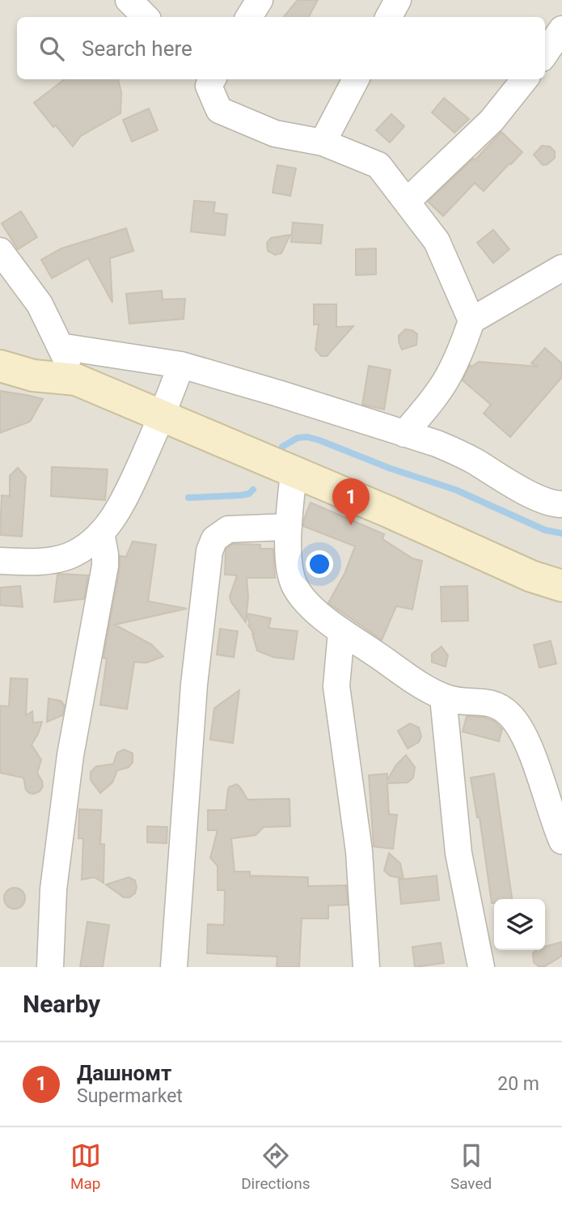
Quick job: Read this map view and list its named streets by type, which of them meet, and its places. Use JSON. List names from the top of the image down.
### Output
{
  "page": {
    "search": "Search here",
    "pins": "1",
    "heading": "Nearby",
    "list": [
      {
        "mark": "1",
        "name": "Дашномт",
        "note": "Supermarket",
        "value": "20 m"
      }
    ],
    "nav": ["Map", "Directions", "Saved"]
  }
}
